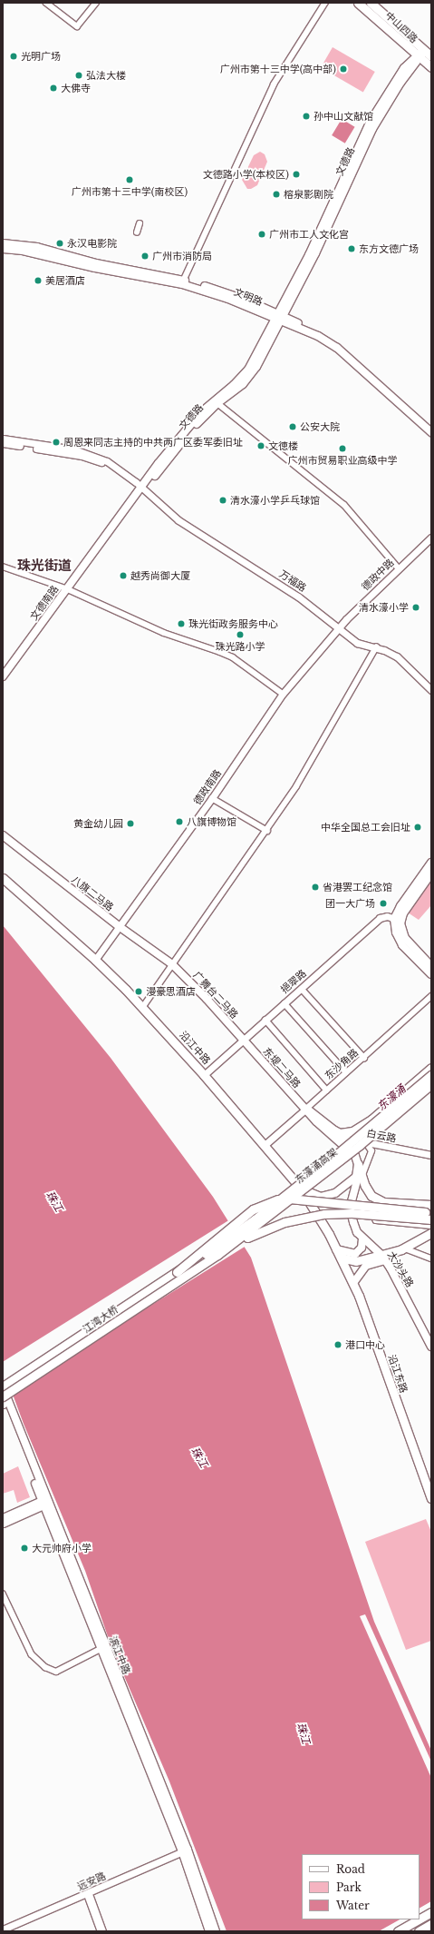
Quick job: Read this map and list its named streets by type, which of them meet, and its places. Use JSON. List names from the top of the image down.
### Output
{
  "streets": {
    "main road": [
      "中山四路",
      "文德路",
      "文明路",
      "文德南路",
      "八旗二马路",
      "广舞台二马路",
      "沿江中路",
      "东堤二马路",
      "东濠涌高架",
      "大沙头路",
      "江湾大桥",
      "沿江东路",
      "滨江中路"
    ],
    "street": [
      "德政中路",
      "万福路",
      "德政南路",
      "挹翠路",
      "东沙角路",
      "白云路",
      "远安路"
    ]
  },
  "crossings": [
    ["中山四路", "文德路"],
    ["文德路", "文明路"],
    ["文德路", "万福路"],
    ["文德路", "文德南路"],
    ["德政中路", "万福路"],
    ["德政中路", "德政南路"],
    ["万福路", "文德南路"],
    ["万福路", "德政南路"],
    ["德政南路", "八旗二马路"],
    ["德政南路", "沿江中路"],
    ["八旗二马路", "广舞台二马路"],
    ["挹翠路", "广舞台二马路"],
    ["挹翠路", "沿江中路"],
    ["挹翠路", "东堤二马路"],
    ["广舞台二马路", "东堤二马路"],
    ["沿江中路", "东沙角路"],
    ["沿江中路", "沿江东路"],
    ["东沙角路", "东堤二马路"],
    ["东堤二马路", "白云路"],
    ["东堤二马路", "大沙头路"],
    ["东濠涌高架", "江湾大桥"],
    ["江湾大桥", "滨江中路"],
    ["滨江中路", "远安路"]
  ],
  "districts": ["珠光街道"],
  "water": ["东濠涌", "珠江"],
  "places": [
    "光明广场",
    "广州市第十三中学(高中部)",
    "弘法大楼",
    "大佛寺",
    "孙中山文献馆",
    "文德路小学(本校区)",
    "广州市第十三中学(南校区)",
    "榕泉影剧院",
    "广州市工人文化宫",
    "永汉电影院",
    "东方文德广场",
    "广州市消防局",
    "美居酒店",
    "公安大院",
    "周恩来同志主持的中共两广区委军委旧址",
    "文徳楼",
    "广州市贸易职业高级中学",
    "清水濠小学乒乓球馆",
    "越秀尚御大厦",
    "清水濠小学",
    "珠光街政务服务中心",
    "珠光路小学",
    "八旗博物馆",
    "黄金幼儿园",
    "中华全国总工会旧址",
    "省港罢工纪念馆",
    "团一大广场",
    "漫豪思酒店",
    "港口中心",
    "大元帅府小学"
  ],
  "legend": ["Road", "Park", "Water"]
}
